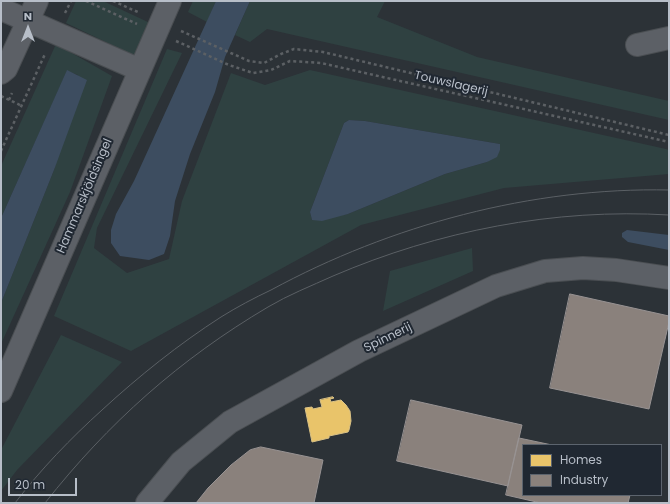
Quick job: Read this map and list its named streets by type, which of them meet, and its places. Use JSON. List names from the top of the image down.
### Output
{
  "streets": {
    "street": ["Hammarskjöldsingel", "Spinnerij"],
    "path": ["Touwslagerij"]
  },
  "legend": ["Homes", "Industry"],
  "scale_bar": "20 m",
  "north": "top"
}
